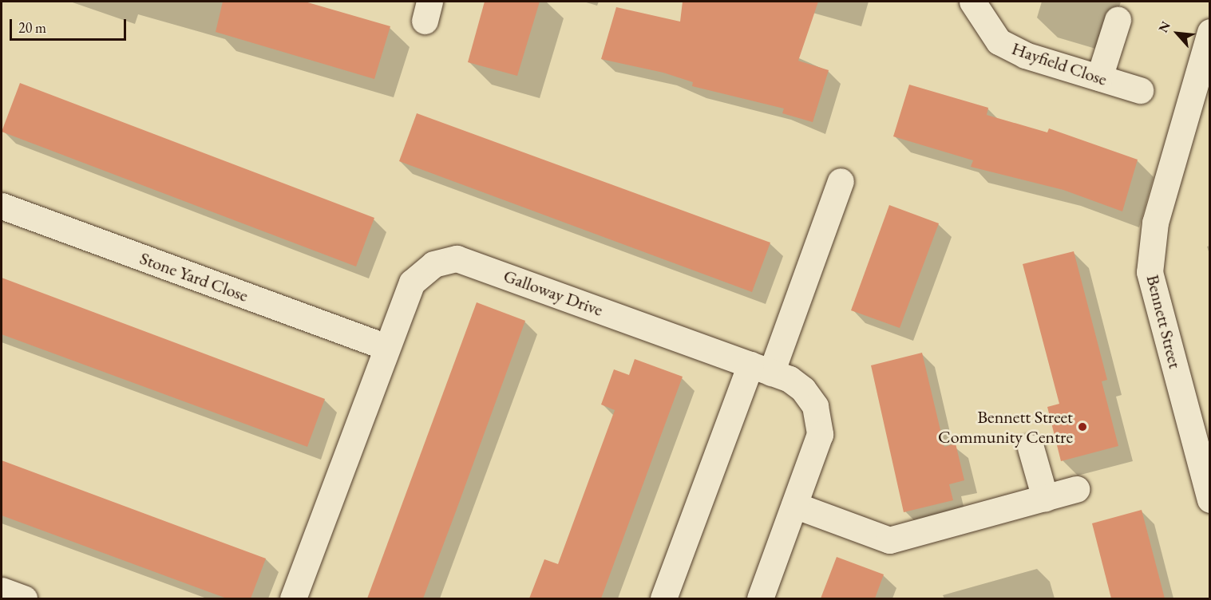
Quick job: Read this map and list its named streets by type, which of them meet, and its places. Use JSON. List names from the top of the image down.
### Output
{
  "streets": {
    "street": [
      "Hayfield Close",
      "Stone Yard Close",
      "Galloway Drive",
      "Bennett Street"
    ]
  },
  "crossings": [
    ["Stone Yard Close", "Galloway Drive"]
  ],
  "places": ["Bennett Street Community Centre"],
  "scale_bar": "20 m",
  "north": "top left"
}
